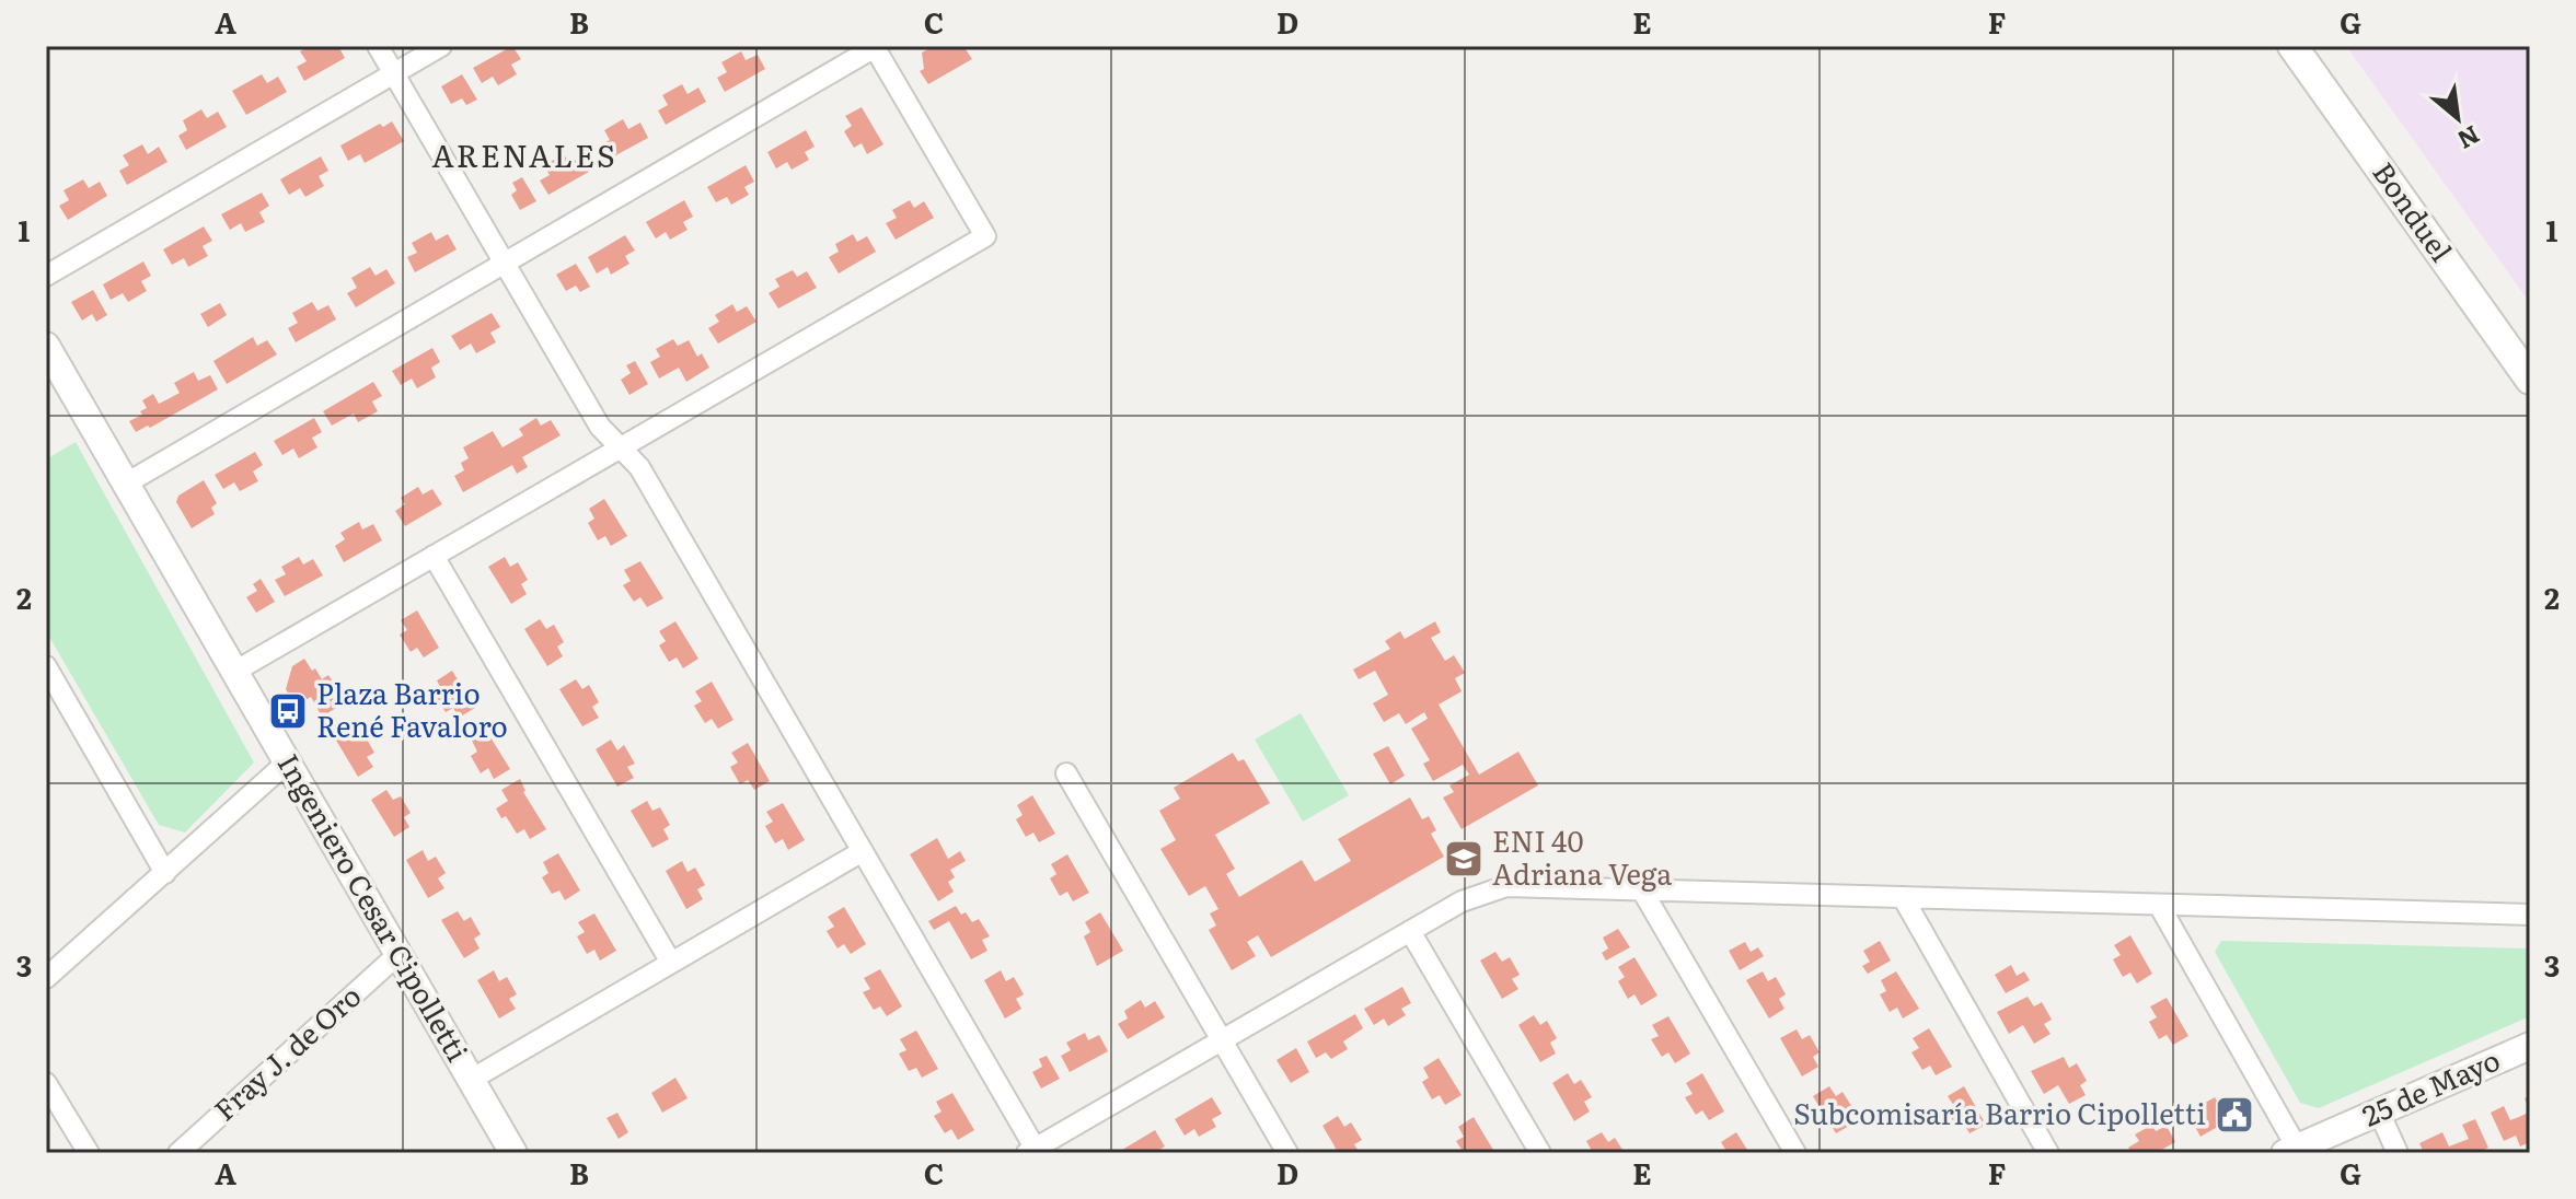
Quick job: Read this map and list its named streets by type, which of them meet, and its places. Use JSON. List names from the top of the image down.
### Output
{
  "streets": {
    "main road": ["Bonduel"],
    "street": ["Ingeniero Cesar Cipolletti", "Fray J. de Oro", "25 de Mayo"]
  },
  "crossings": [
    ["Ingeniero Cesar Cipolletti", "Fray J. de Oro"]
  ],
  "districts": ["ARENALES"],
  "places": {
    "bus stop": ["Plaza Barrio René Favaloro"],
    "school or university": ["ENI 40 Adriana Vega"],
    "public building": ["Subcomisaría Barrio Cipolletti"]
  },
  "north": "bottom right",
  "grid": {
    "columns": [
      "A",
      "B",
      "C",
      "D",
      "E",
      "F",
      "G"
    ],
    "rows": ["1", "2", "3"]
  }
}
